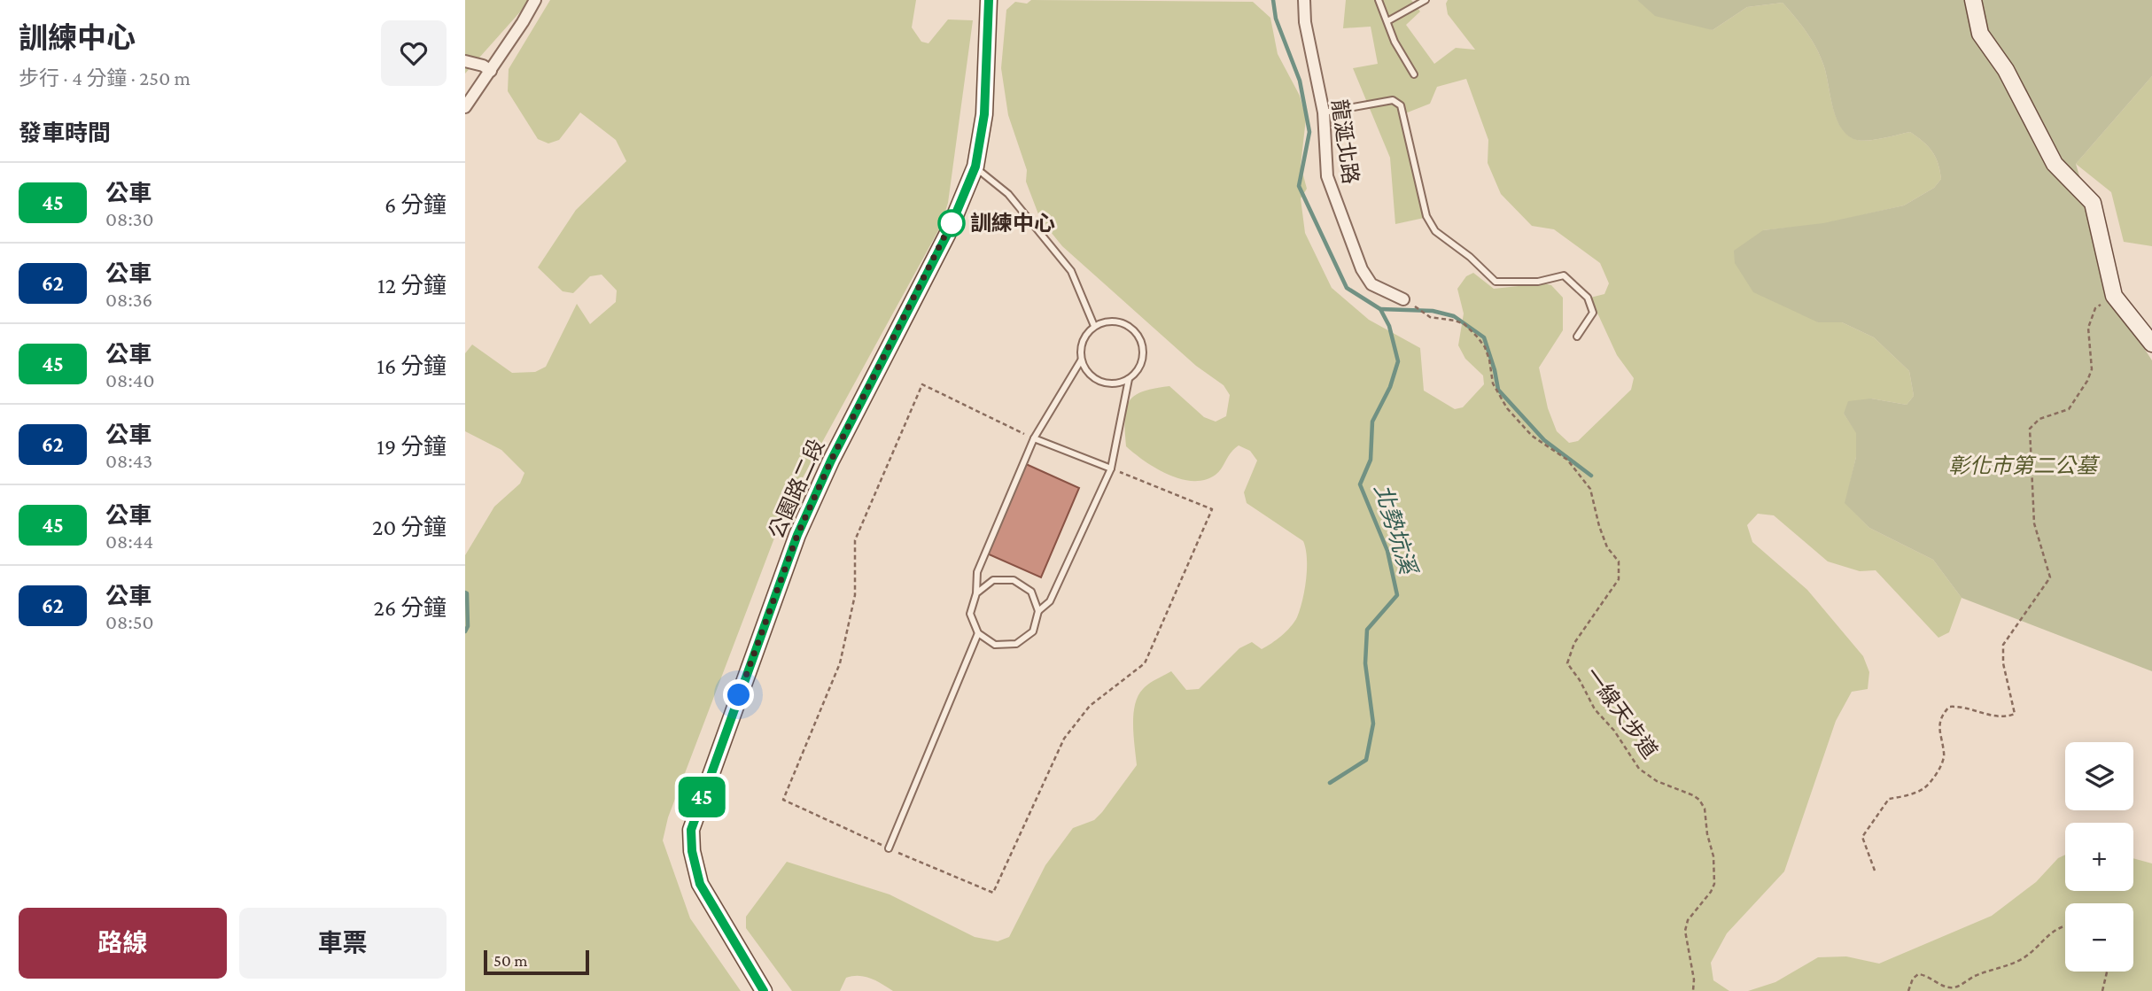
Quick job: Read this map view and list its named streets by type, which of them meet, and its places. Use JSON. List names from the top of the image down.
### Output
{
  "streets": {
    "main road": ["公園路二段"],
    "street": ["龍涎北路"],
    "path": ["一線天步道"]
  },
  "crossings": [
    ["龍涎北路", "一線天步道"]
  ],
  "water": ["北勢坑溪"],
  "parks": ["彰化市第二公墓"],
  "places": ["訓練中心"],
  "lines": ["bus line 45"],
  "scale_bar": "50 m",
  "page": {
    "heading": [
      ["訓練中心", "步行 · 4 分鐘 · 250 m"],
      "發車時間"
    ],
    "on_map": "45",
    "list": [
      {
        "mark": "45",
        "name": "公車",
        "note": "08:30",
        "value": "6 分鐘"
      },
      {
        "mark": "62",
        "name": "公車",
        "note": "08:36",
        "value": "12 分鐘"
      },
      {
        "mark": "45",
        "name": "公車",
        "note": "08:40",
        "value": "16 分鐘"
      },
      {
        "mark": "62",
        "name": "公車",
        "note": "08:43",
        "value": "19 分鐘"
      },
      {
        "mark": "45",
        "name": "公車",
        "note": "08:44",
        "value": "20 分鐘"
      },
      {
        "mark": "62",
        "name": "公車",
        "note": "08:50",
        "value": "26 分鐘"
      }
    ],
    "map_buttons": ["+", "−"],
    "buttons": ["路線", "車票"],
    "scale": "50 m"
  }
}
